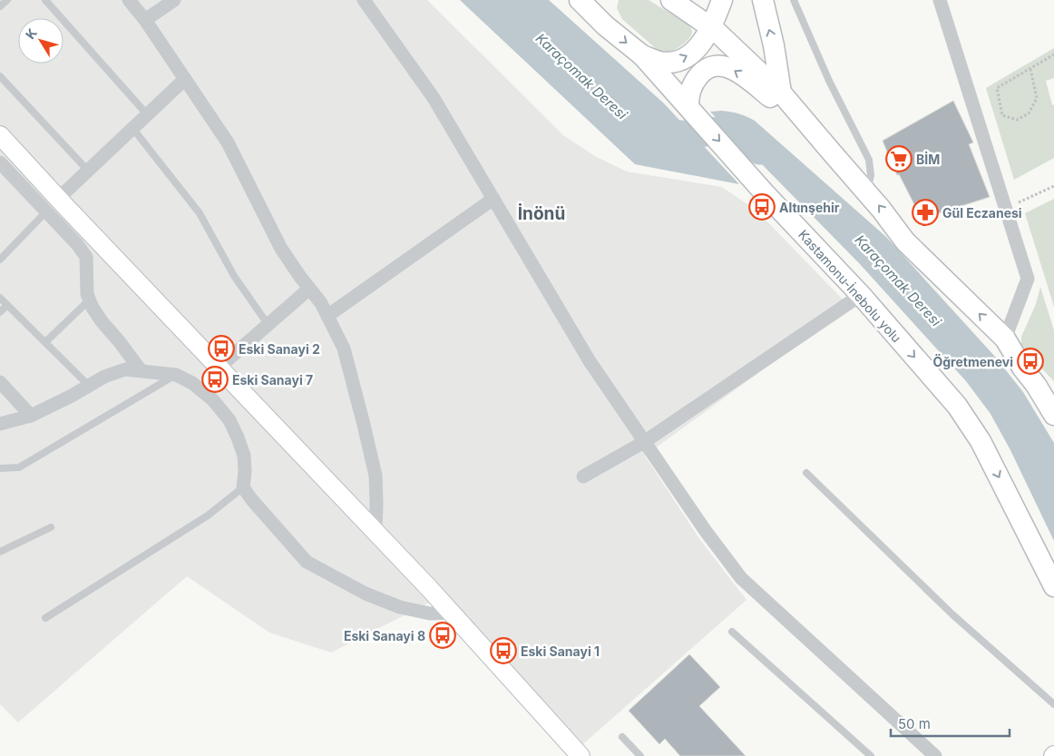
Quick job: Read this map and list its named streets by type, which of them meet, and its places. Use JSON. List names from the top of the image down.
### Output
{
  "streets": {
    "main road": ["Kastamonu-İnebolu yolu"]
  },
  "districts": ["İnönü"],
  "water": ["Karaçomak Deresi"],
  "places": {
    "supermarket": ["BİM"],
    "bus stop": [
      "Altınşehir",
      "Eski Sanayi 2",
      "Öğretmenevi",
      "Eski Sanayi 7",
      "Eski Sanayi 8",
      "Eski Sanayi 1"
    ],
    "pharmacy": ["Gül Eczanesi"]
  },
  "scale_bar": "50 m",
  "north": "top left"
}
